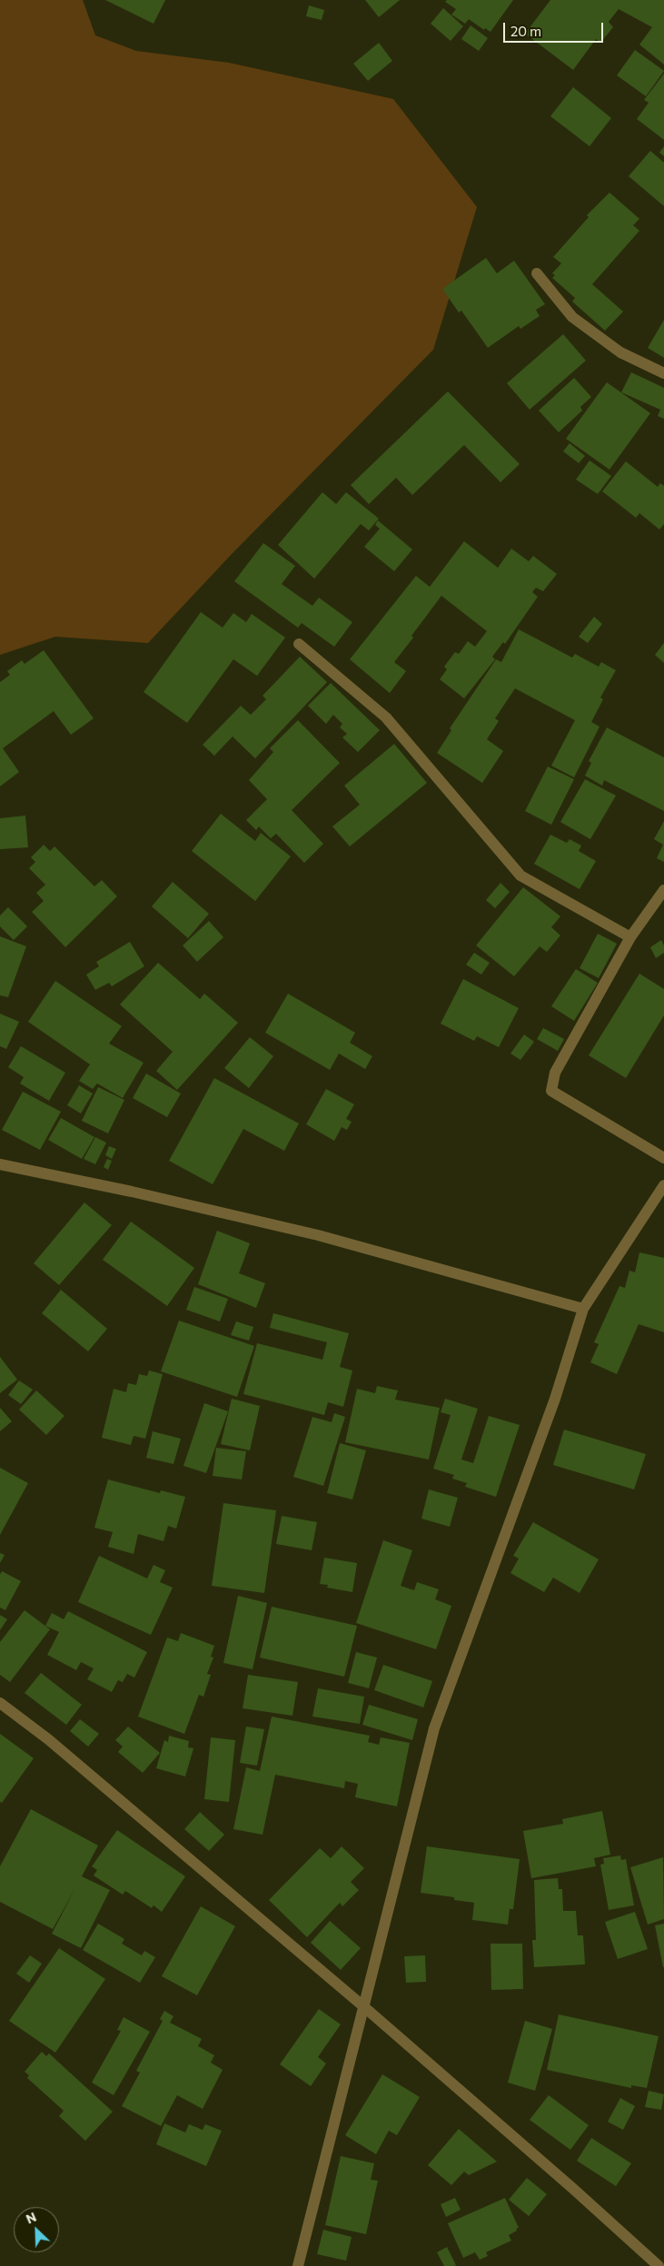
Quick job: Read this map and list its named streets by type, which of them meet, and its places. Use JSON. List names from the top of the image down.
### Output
{
  "scale_bar": "20 m",
  "north": "top left"
}
